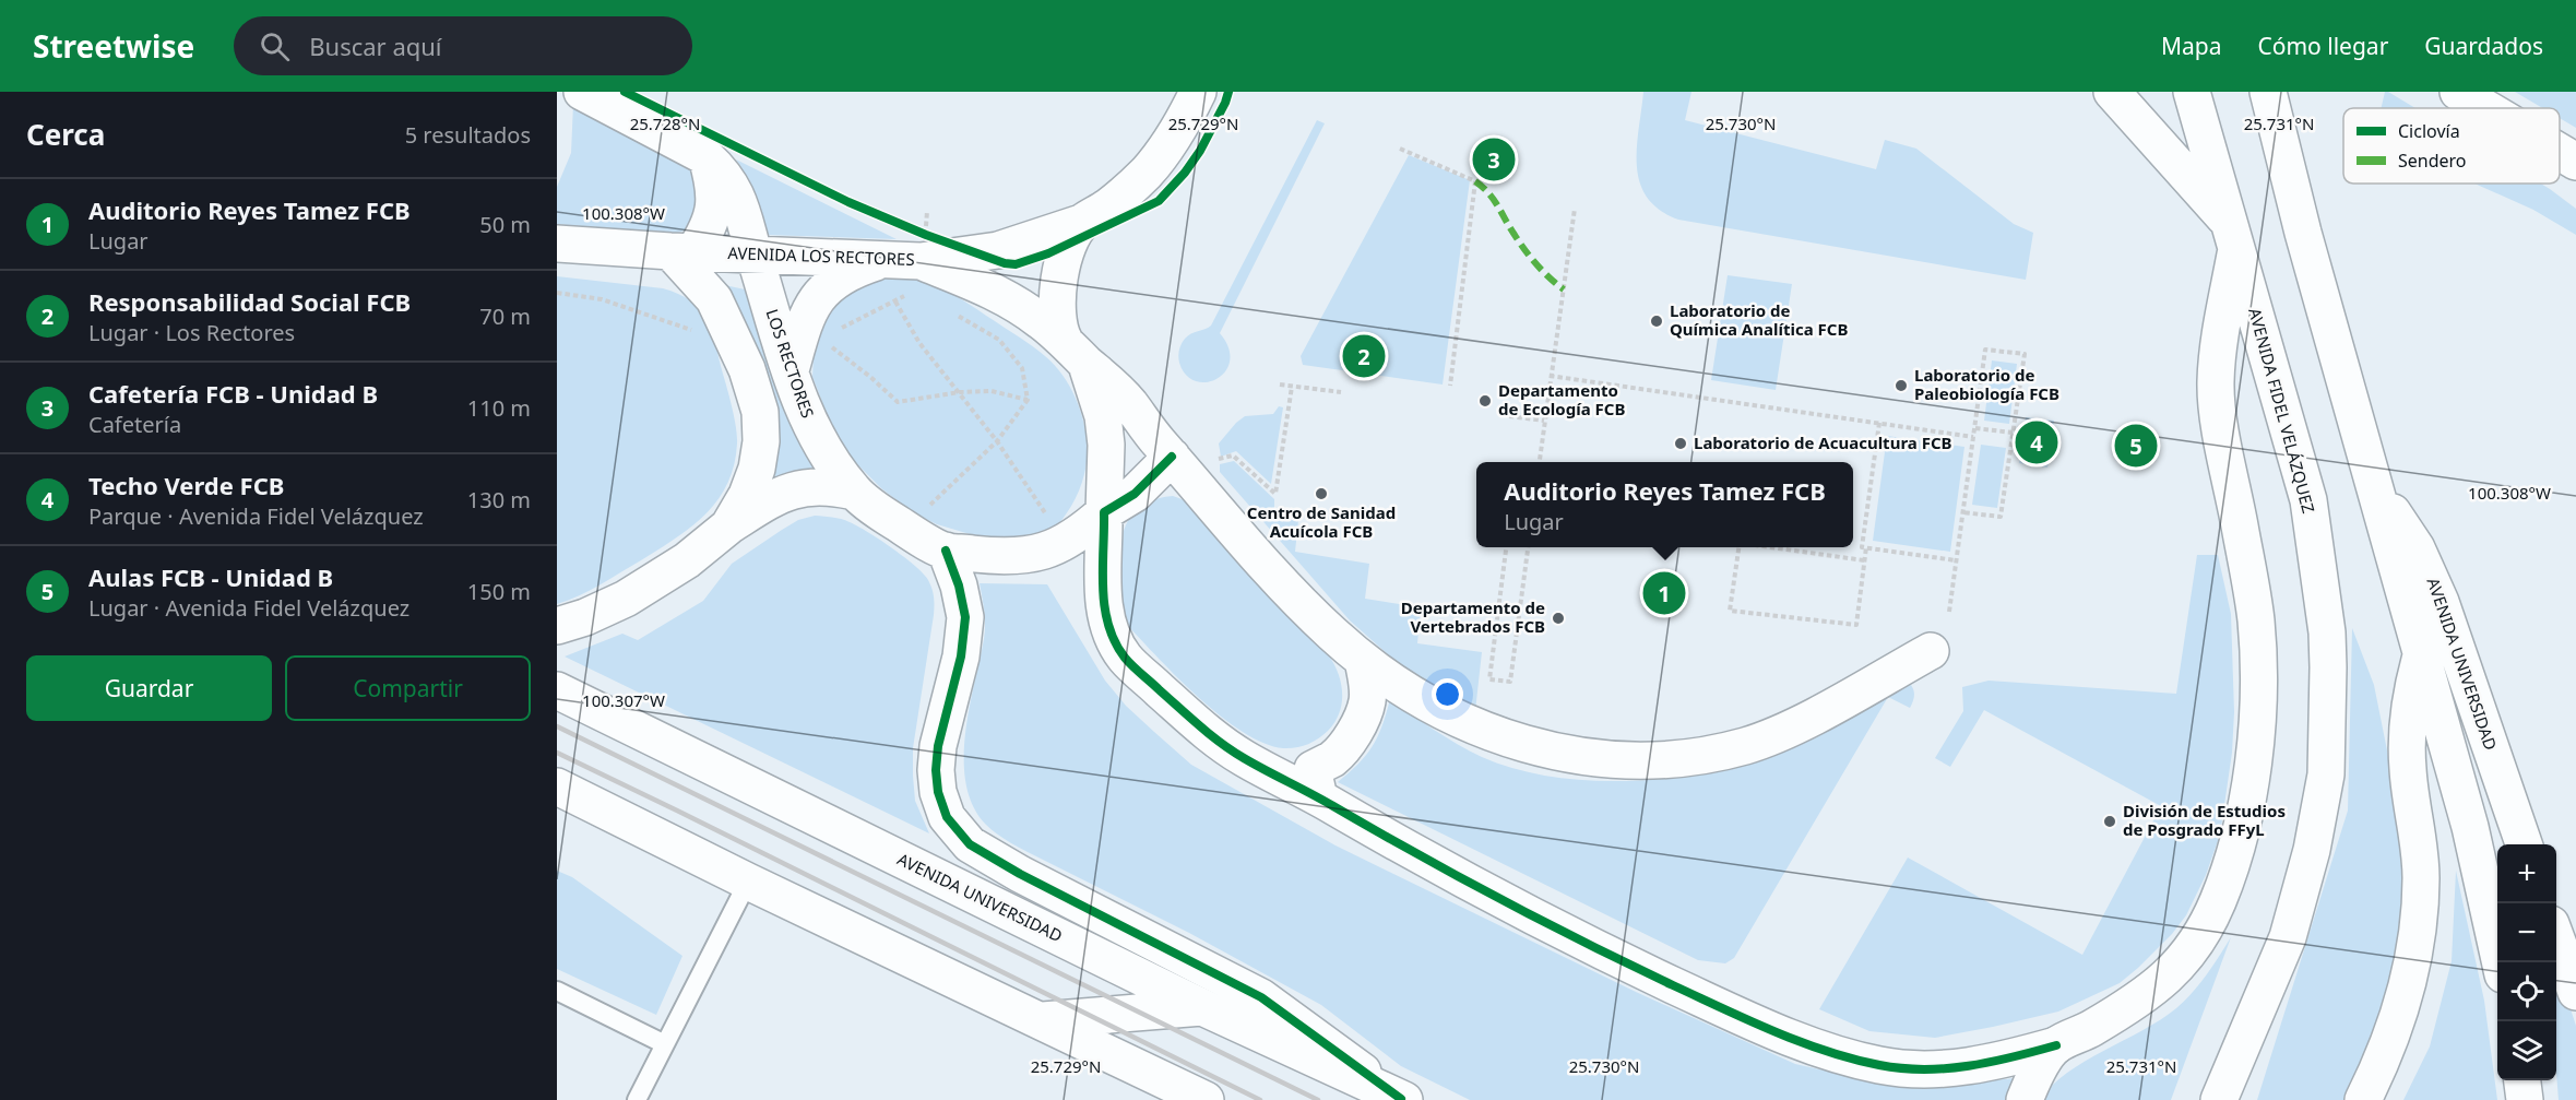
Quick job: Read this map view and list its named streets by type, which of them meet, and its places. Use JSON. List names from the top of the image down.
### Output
{
  "streets": {
    "main road": [
      "AVENIDA LOS RECTORES",
      "LOS RECTORES",
      "AVENIDA FIDEL VELÁZQUEZ",
      "AVENIDA UNIVERSIDAD"
    ]
  },
  "crossings": [
    ["AVENIDA LOS RECTORES", "LOS RECTORES"]
  ],
  "places": [
    "Laboratorio de Química Analítica FCB",
    "Laboratorio de Paleobiología FCB",
    "Departamento de Ecología FCB",
    "Laboratorio de Acuacultura FCB",
    "Centro de Sanidad Acuícola FCB",
    "Departamento de Vertebrados FCB",
    "División de Estudios de Posgrado FFyL"
  ],
  "legend": ["Ciclovía", "Sendero"],
  "page": {
    "header": "Streetwise",
    "search": "Buscar aquí",
    "nav": ["Mapa", "Cómo llegar", "Guardados"],
    "heading": ["Cerca", "5 resultados"],
    "pins": [
      "3",
      "2",
      "4",
      "5",
      "1"
    ],
    "list": [
      {
        "mark": "1",
        "name": "Auditorio Reyes Tamez FCB",
        "note": "Lugar",
        "value": "50 m"
      },
      {
        "mark": "2",
        "name": "Responsabilidad Social FCB",
        "note": "Lugar · Los Rectores",
        "value": "70 m"
      },
      {
        "mark": "3",
        "name": "Cafetería FCB - Unidad B",
        "note": "Cafetería",
        "value": "110 m"
      },
      {
        "mark": "4",
        "name": "Techo Verde FCB",
        "note": "Parque · Avenida Fidel Velázquez",
        "value": "130 m"
      },
      {
        "mark": "5",
        "name": "Aulas FCB - Unidad B",
        "note": "Lugar · Avenida Fidel Velázquez",
        "value": "150 m"
      }
    ],
    "popup": ["Auditorio Reyes Tamez FCB", "Lugar"],
    "buttons": ["Guardar", "Compartir"],
    "map_buttons": ["+", "−"]
  },
  "coordinates": [
    "25.728°N",
    "25.729°N",
    "25.730°N",
    "25.731°N",
    "100.308°W",
    "100.307°W"
  ]
}
